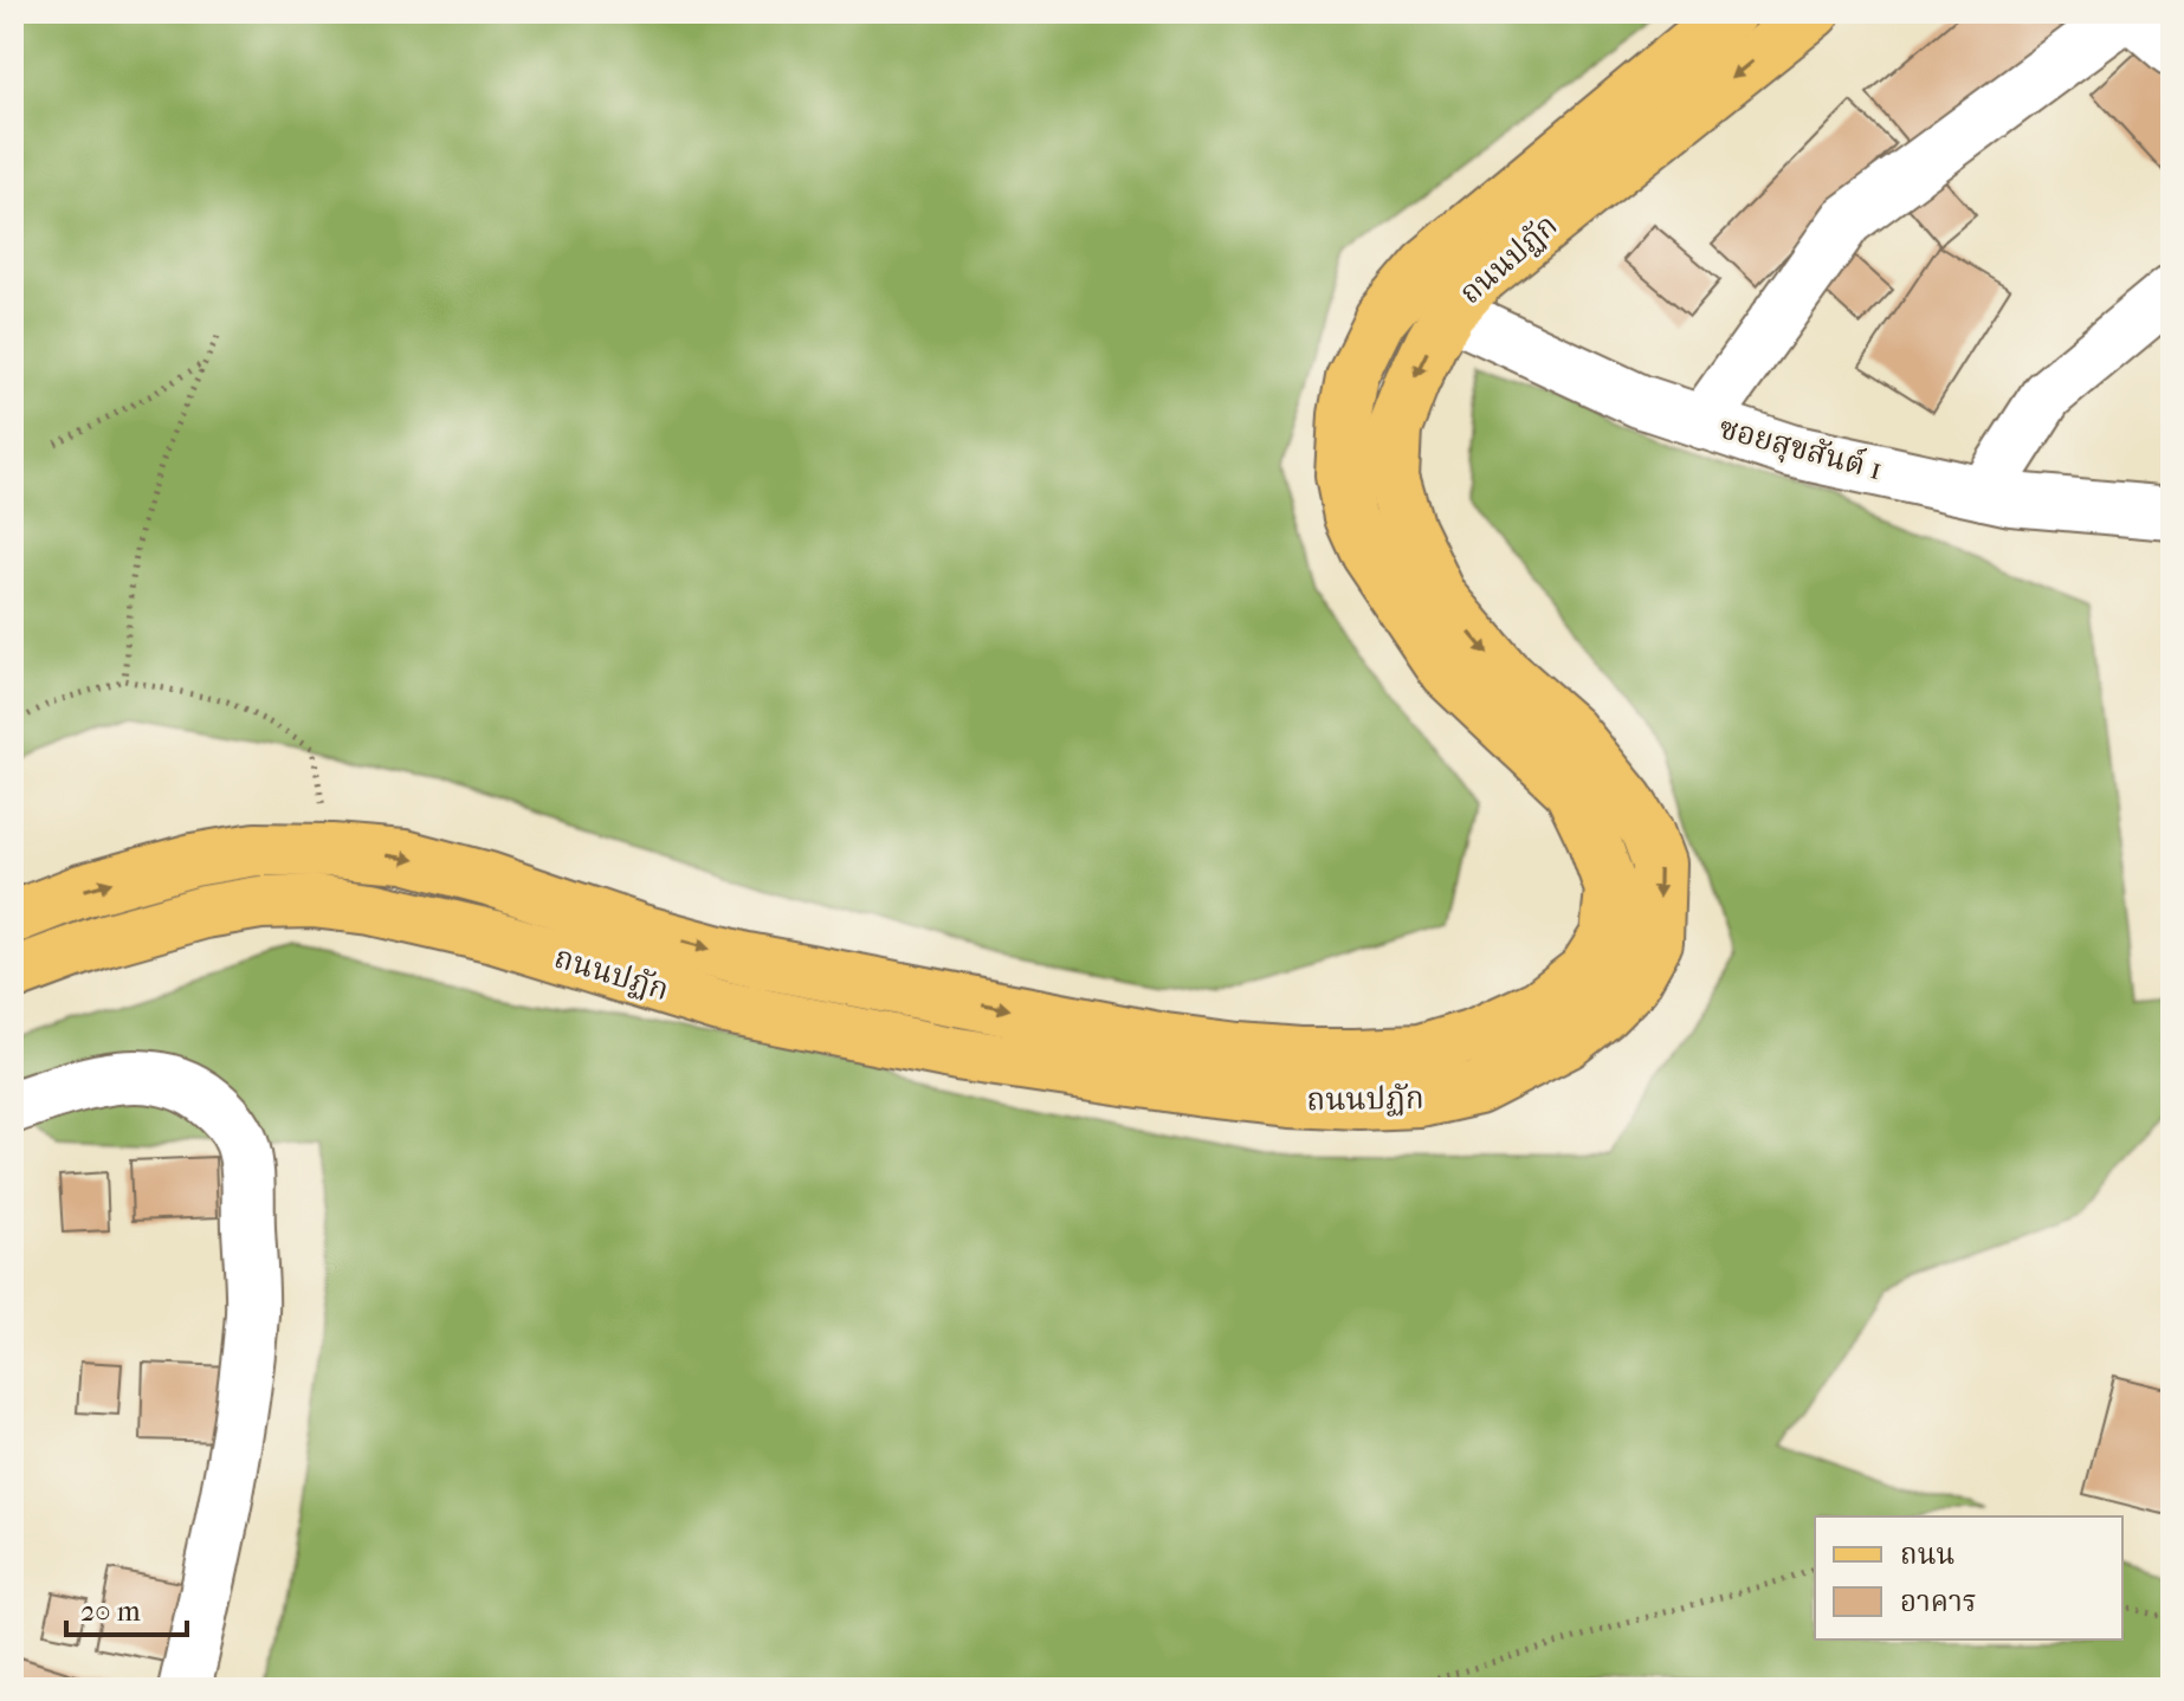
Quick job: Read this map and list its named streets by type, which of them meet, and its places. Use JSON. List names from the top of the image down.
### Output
{
  "streets": {
    "main road": ["ถนนปฏัก"],
    "street": ["ซอยสุขสันต์ 1"]
  },
  "crossings": [
    ["ถนนปฏัก", "ซอยสุขสันต์ 1"]
  ],
  "legend": ["ถนน", "อาคาร"],
  "scale_bar": "20 m"
}
